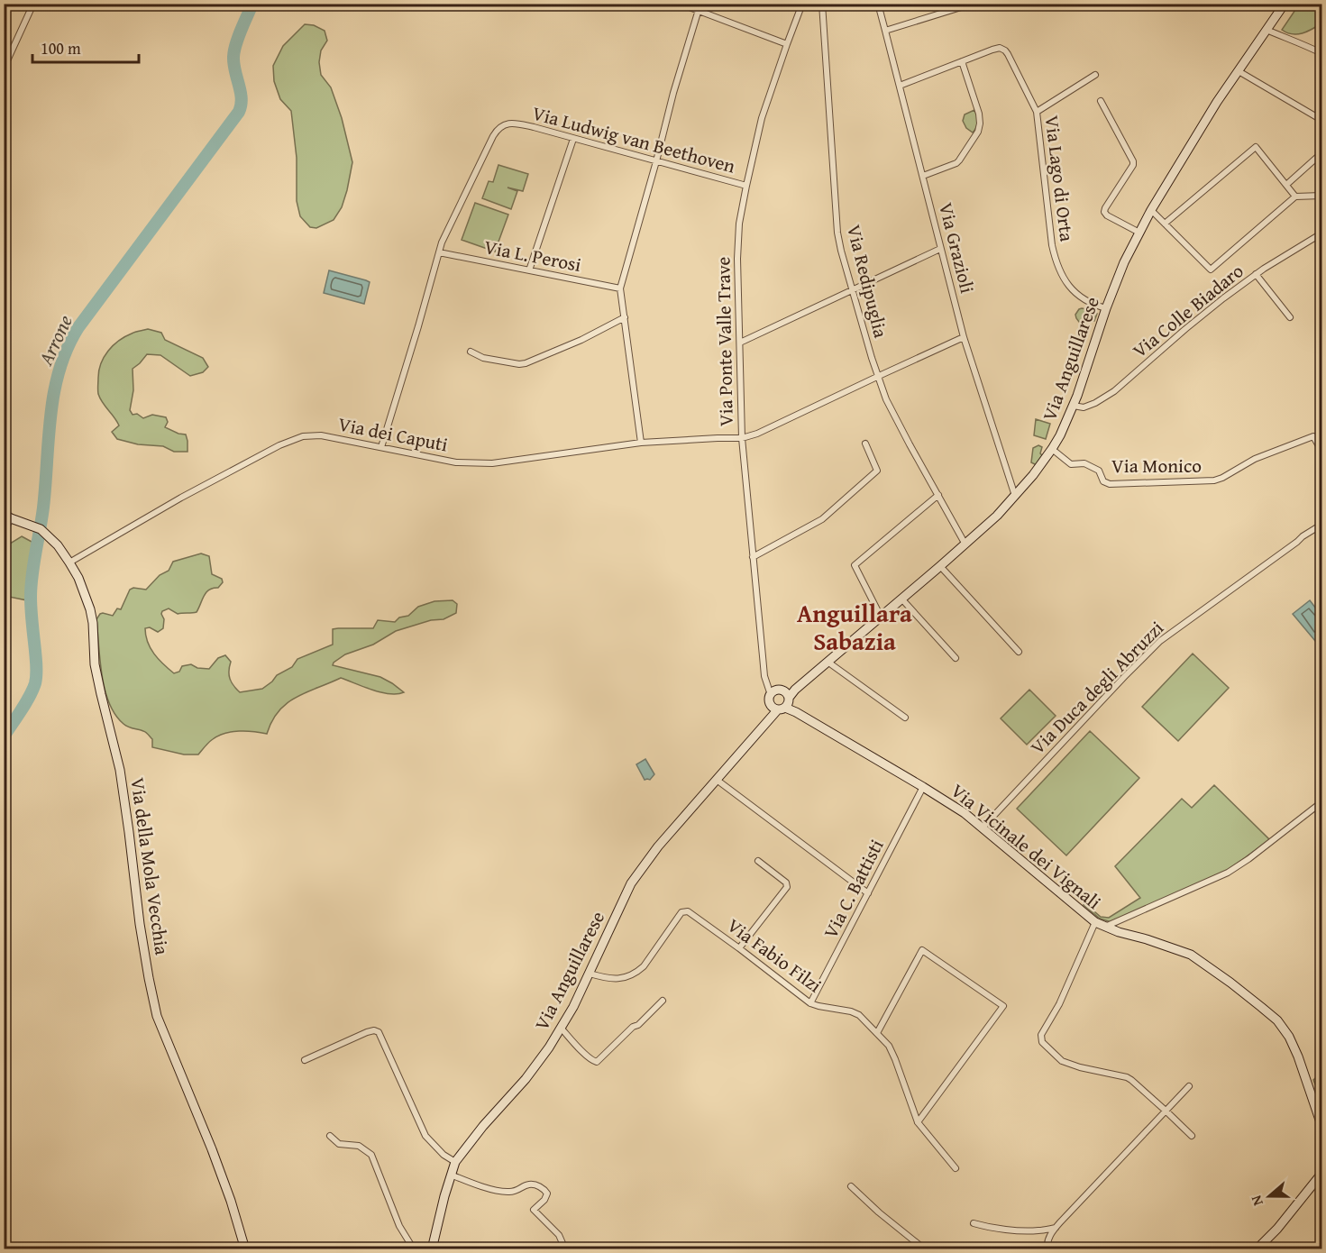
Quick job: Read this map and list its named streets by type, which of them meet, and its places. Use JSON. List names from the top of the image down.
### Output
{
  "streets": {
    "street": [
      "Via Ludwig van Beethoven",
      "Via Lago di Orta",
      "Via Grazioli",
      "Via L. Perosi",
      "Via Redipuglia",
      "Via Colle Biadaro",
      "Via Ponte Valle Trave",
      "Via Anguillarese",
      "Via dei Caputi",
      "Via Monico",
      "Via Duca degli Abruzzi",
      "Via Vicinale dei Vignali",
      "Via della Mola Vecchia",
      "Via C. Battisti",
      "Via Fabio Filzi"
    ]
  },
  "crossings": [
    ["Via Ludwig van Beethoven", "Via L. Perosi"],
    ["Via Ludwig van Beethoven", "Via Ponte Valle Trave"],
    ["Via Ludwig van Beethoven", "Via dei Caputi"],
    ["Via Lago di Orta", "Via Grazioli"],
    ["Via Lago di Orta", "Via Anguillarese"],
    ["Via Grazioli", "Via Anguillarese"],
    ["Via Grazioli", "Via dei Caputi"],
    ["Via Redipuglia", "Via Anguillarese"],
    ["Via Redipuglia", "Via dei Caputi"],
    ["Via Colle Biadaro", "Via Anguillarese"],
    ["Via Ponte Valle Trave", "Via Anguillarese"],
    ["Via Ponte Valle Trave", "Via dei Caputi"],
    ["Via Ponte Valle Trave", "Via Vicinale dei Vignali"],
    ["Via Anguillarese", "Via Monico"],
    ["Via Anguillarese", "Via Vicinale dei Vignali"],
    ["Via Anguillarese", "Via Fabio Filzi"],
    ["Via dei Caputi", "Via della Mola Vecchia"],
    ["Via Duca degli Abruzzi", "Via Vicinale dei Vignali"],
    ["Via Vicinale dei Vignali", "Via C. Battisti"],
    ["Via C. Battisti", "Via Fabio Filzi"]
  ],
  "districts": ["Anguillara Sabazia"],
  "water": ["Arrone"],
  "scale_bar": "100 m",
  "north": "left"
}
